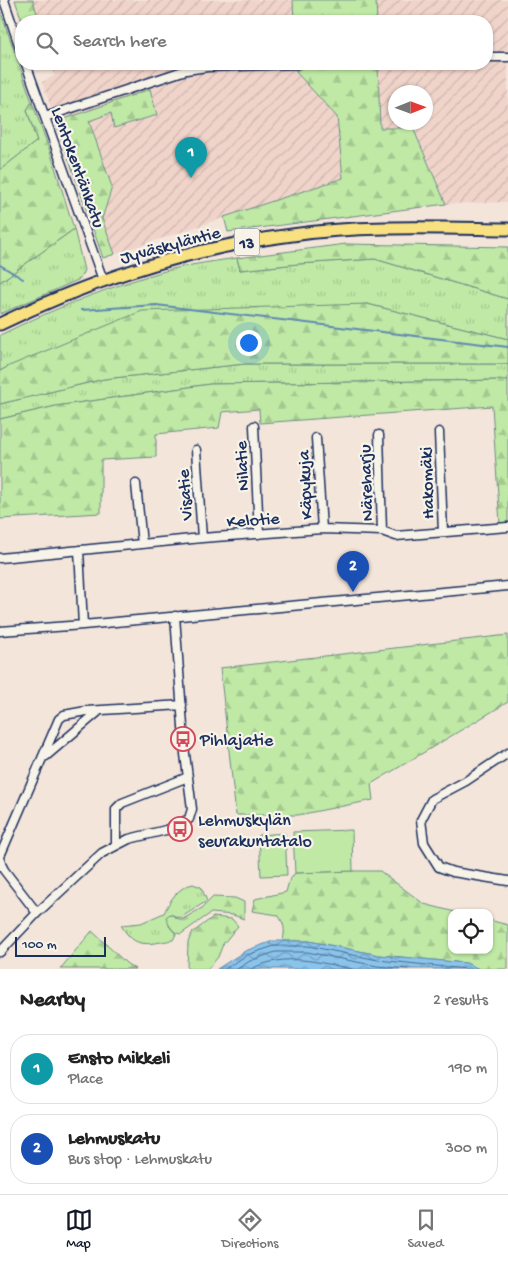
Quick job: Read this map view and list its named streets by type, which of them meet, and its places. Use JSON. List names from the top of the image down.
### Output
{
  "streets": {
    "highway": ["13", "Jyväskyläntie"],
    "street": [
      "Lentokentänkatu",
      "Nilatie",
      "Näreharju",
      "Hakomäki",
      "Käpykuja",
      "Visatie",
      "Kelotie"
    ]
  },
  "crossings": [
    ["Lentokentänkatu", "Jyväskyläntie"],
    ["Nilatie", "Kelotie"],
    ["Näreharju", "Kelotie"],
    ["Hakomäki", "Kelotie"],
    ["Käpykuja", "Kelotie"],
    ["Visatie", "Kelotie"]
  ],
  "places": {
    "bus stop": ["Pihlajatie", "Lehmuskylän seurakuntatalo"]
  },
  "scale_bar": "100 m",
  "north": "right",
  "page": {
    "search": "Search here",
    "pins": ["1", "2"],
    "scale": "100 m",
    "heading": ["Nearby", "2 results"],
    "list": [
      {
        "mark": "1",
        "name": "Ensto Mikkeli",
        "note": "Place",
        "value": "190 m"
      },
      {
        "mark": "2",
        "name": "Lehmuskatu",
        "note": "Bus stop · Lehmuskatu",
        "value": "300 m"
      }
    ],
    "nav": ["Map", "Directions", "Saved"]
  }
}
